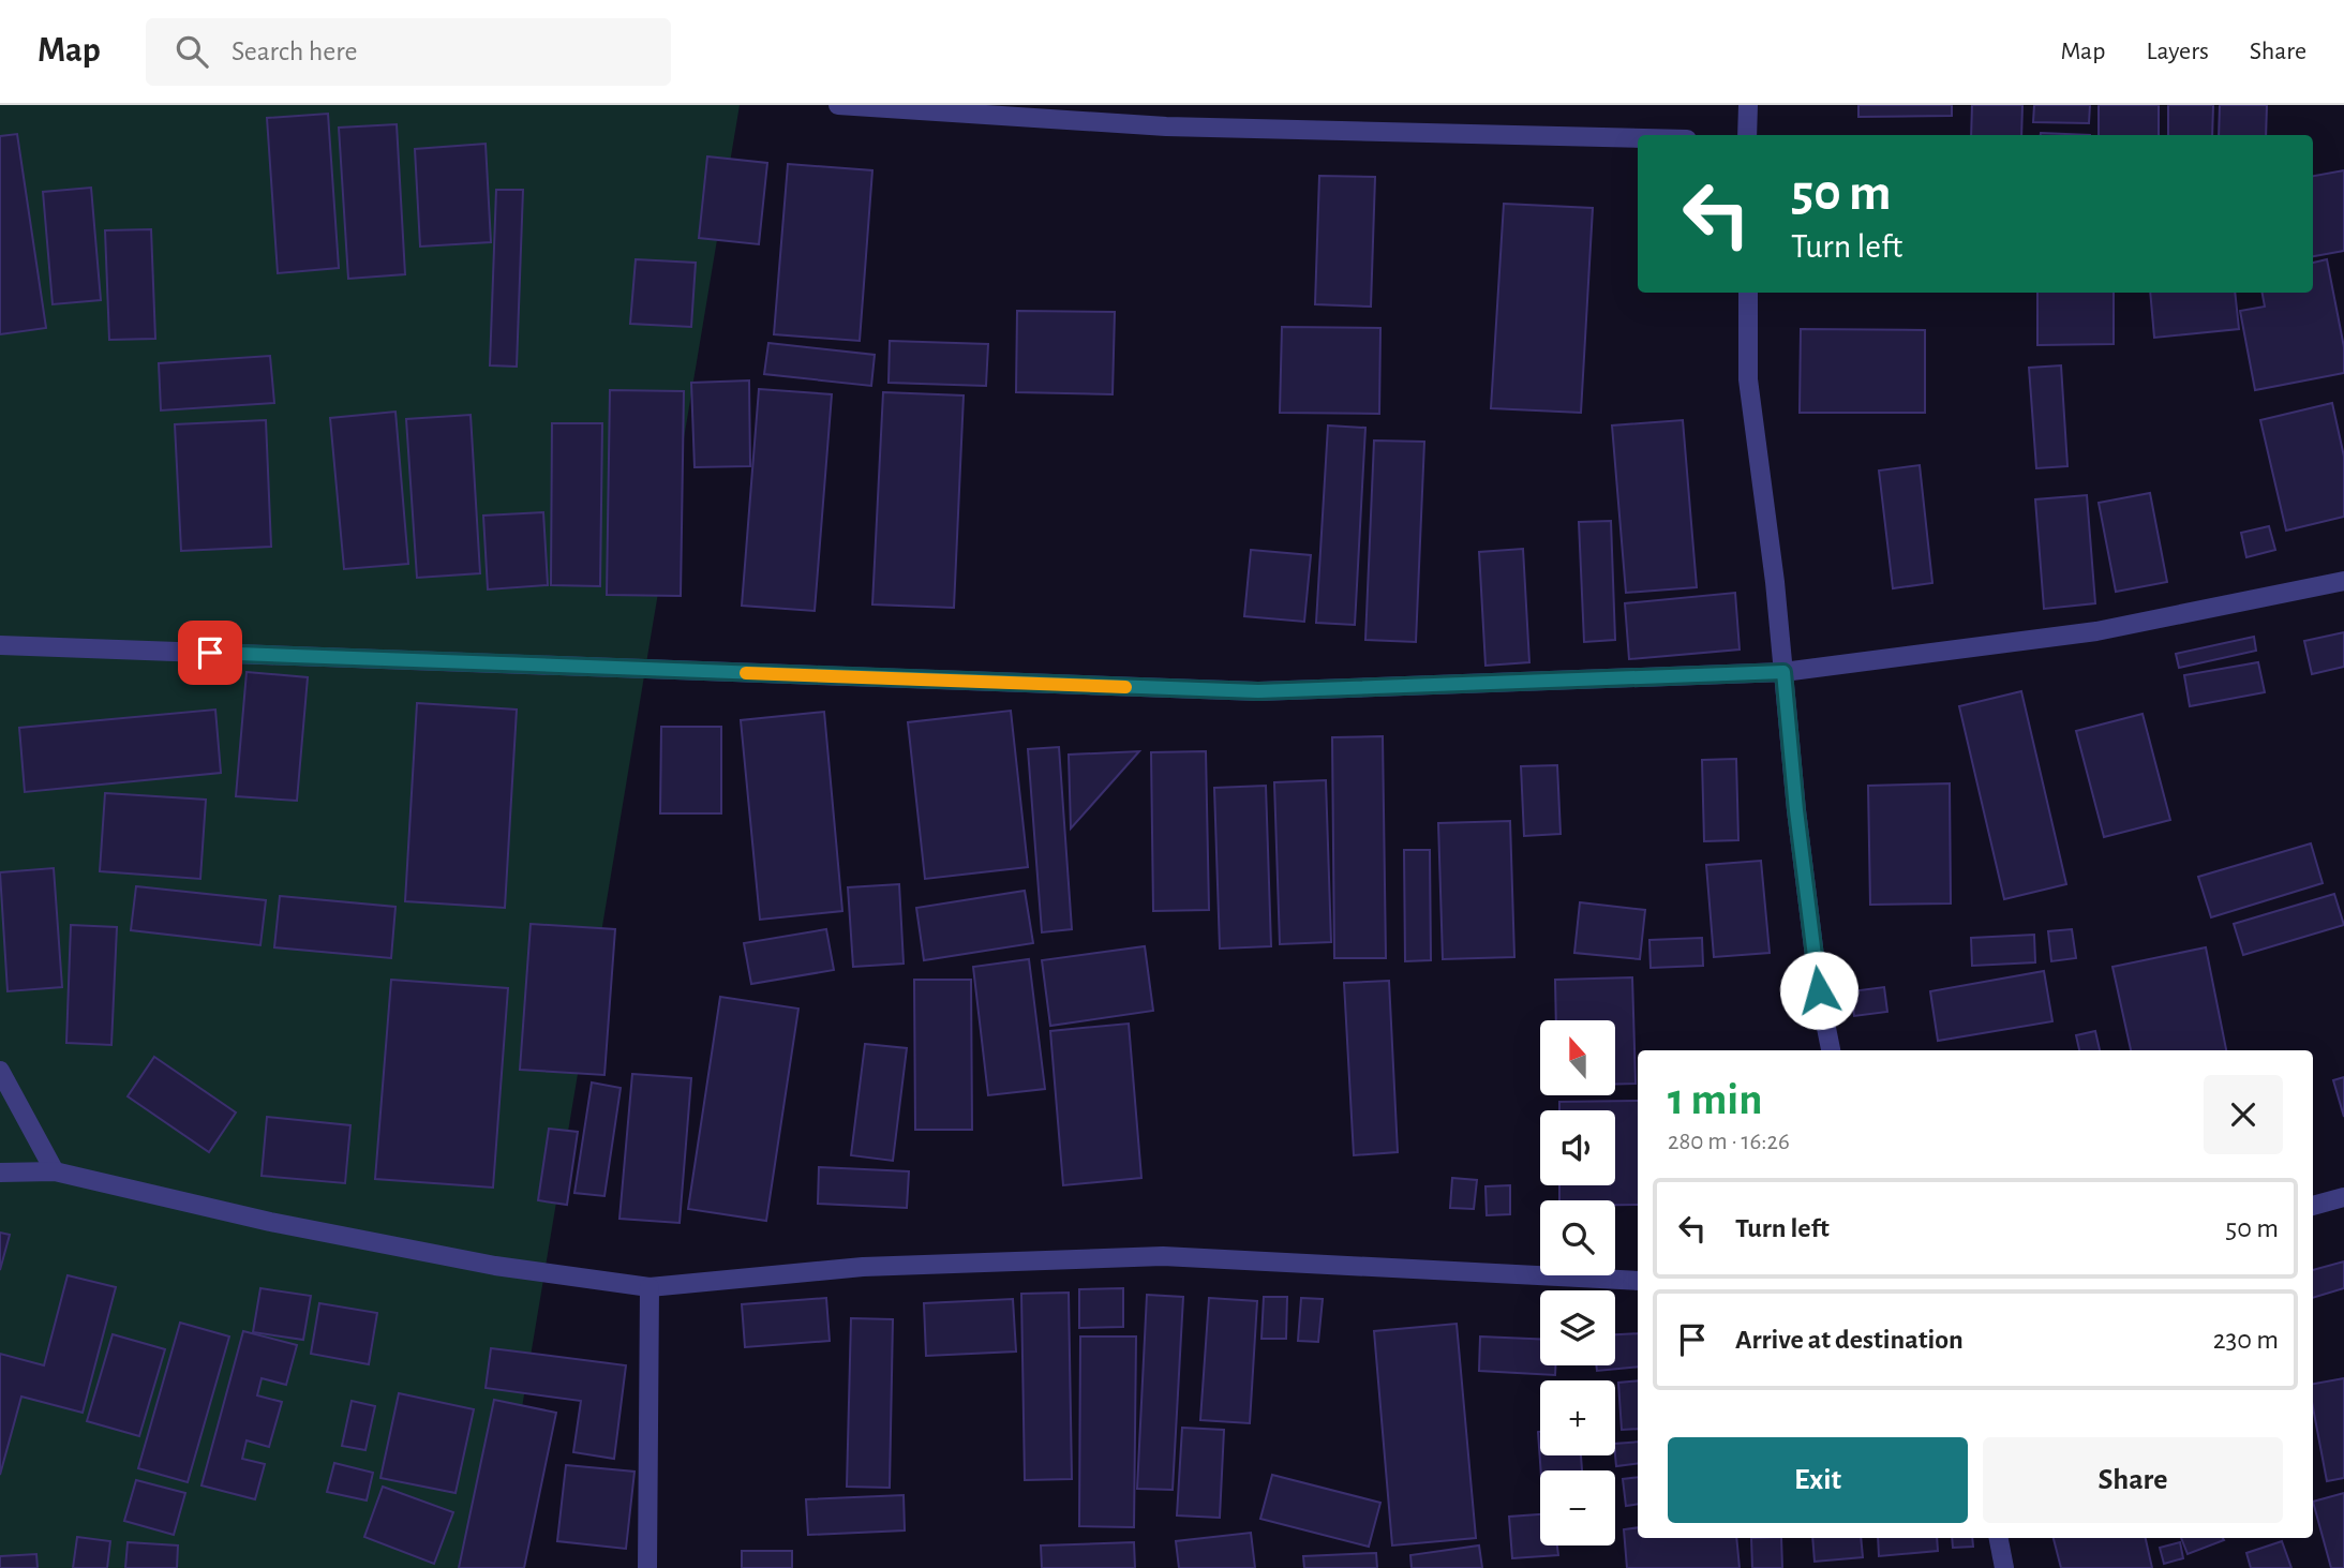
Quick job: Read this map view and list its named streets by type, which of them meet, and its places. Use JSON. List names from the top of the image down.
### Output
{
  "north": "top",
  "page": {
    "header": "Map",
    "search": "Search here",
    "nav": ["Map", "Layers", "Share"],
    "turn": ["50 m", "Turn left"],
    "map_buttons": ["+", "−"],
    "heading": ["1 min", "280 m · 16:26"],
    "list": [
      {
        "name": "Turn left",
        "value": "50 m"
      },
      {
        "name": "Arrive at destination",
        "value": "230 m"
      }
    ],
    "buttons": ["Exit", "Share"]
  }
}
